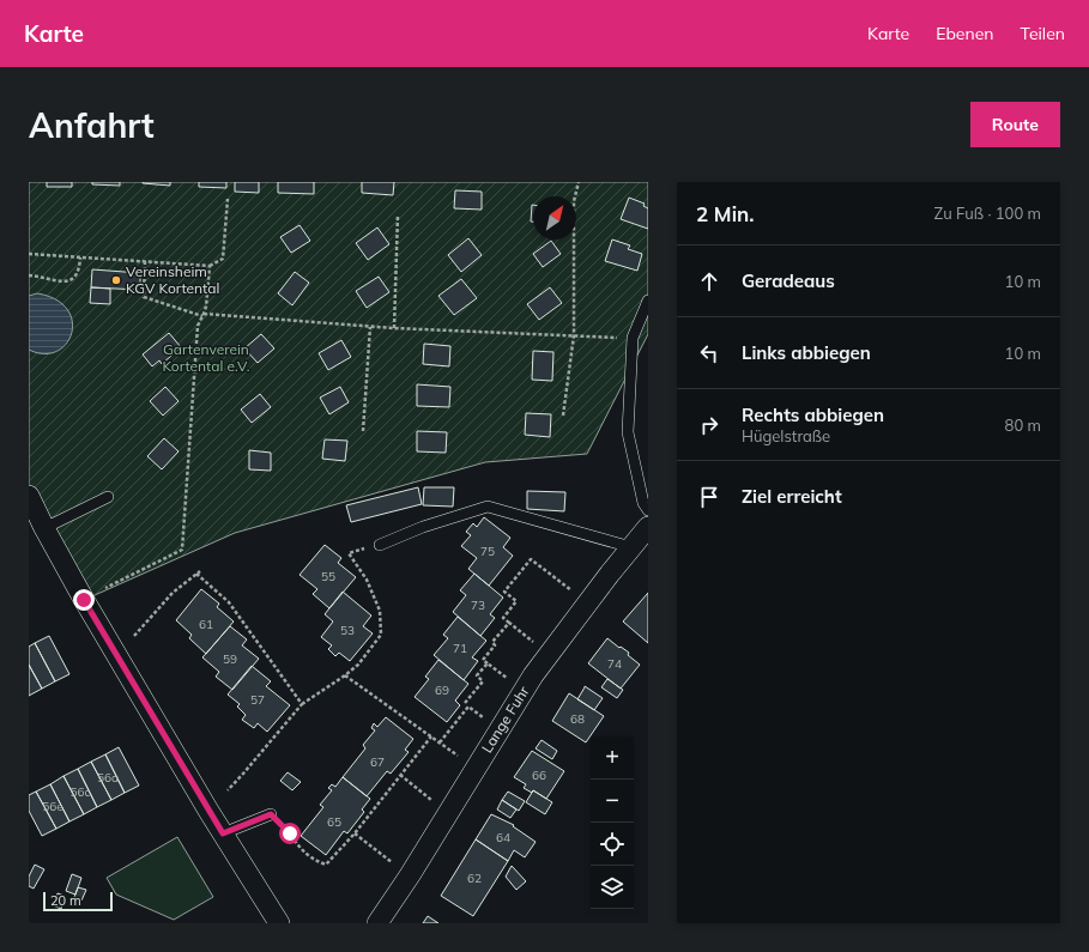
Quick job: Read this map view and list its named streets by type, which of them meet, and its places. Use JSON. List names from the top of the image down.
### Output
{
  "streets": {
    "street": ["Lange Fuhr"]
  },
  "parks": ["Gartenverein Kortental e.V."],
  "places": ["Vereinsheim KGV Kortental"],
  "house_numbers": [
    "75",
    "55",
    "73",
    "61",
    "53",
    "71",
    "59",
    "74",
    "69",
    "57",
    "68",
    "67",
    "66",
    "56a",
    "56c",
    "56e",
    "65",
    "64",
    "62"
  ],
  "scale_bar": "20 m",
  "north": "top right",
  "page": {
    "header": "Karte",
    "nav": ["Karte", "Ebenen", "Teilen"],
    "buttons": "Route",
    "title": "Anfahrt",
    "heading": ["2 Min.", "Zu Fuß · 100 m"],
    "list": [
      ["Geradeaus", "10 m"],
      ["Links abbiegen", "10 m"],
      ["Rechts abbiegen", "Hügelstraße", "80 m"],
      "Ziel erreicht"
    ],
    "map_buttons": ["+", "−"],
    "scale": "20 m"
  }
}
